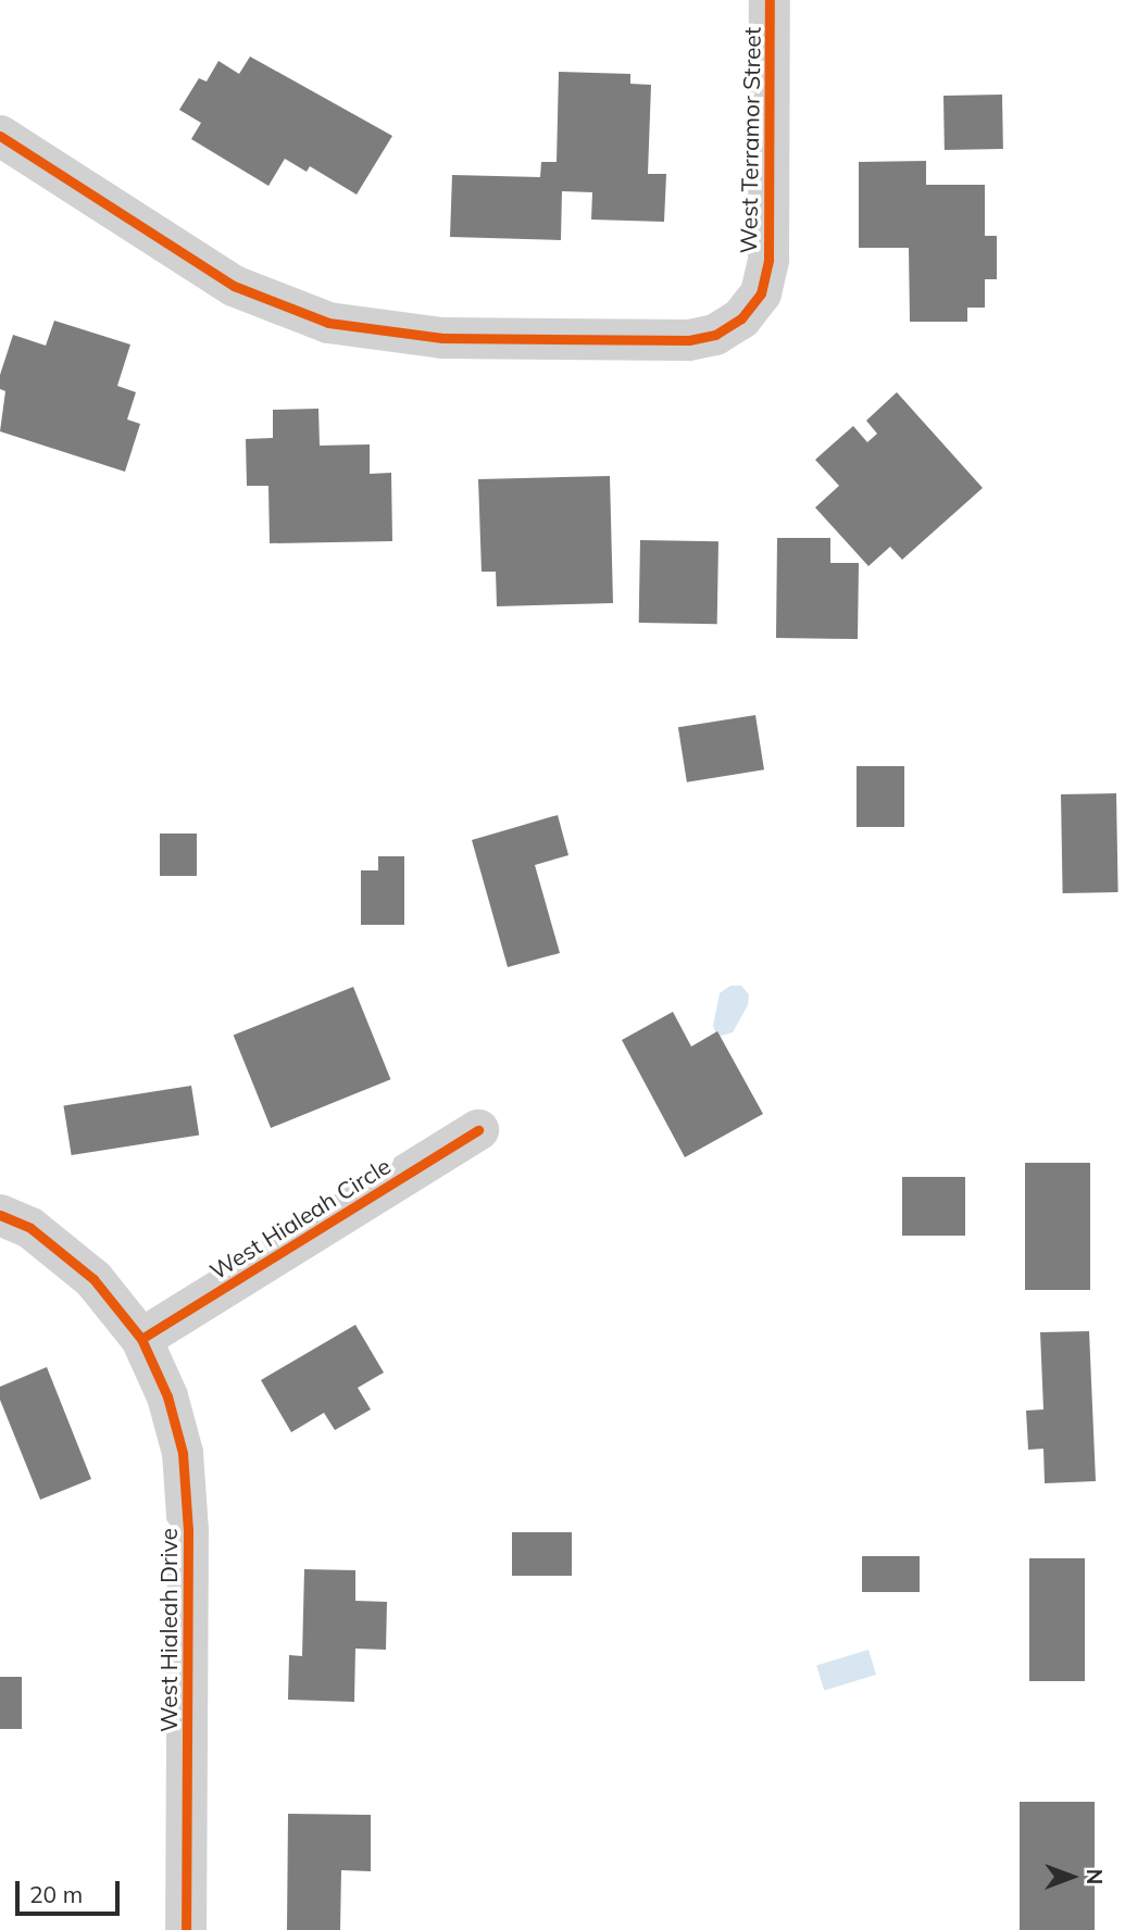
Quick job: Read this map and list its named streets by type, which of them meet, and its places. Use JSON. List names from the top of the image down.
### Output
{
  "streets": {
    "street": ["West Terramor Street", "West Hialeah Circle", "West Hialeah Drive"]
  },
  "crossings": [
    ["West Hialeah Circle", "West Hialeah Drive"]
  ],
  "scale_bar": "20 m",
  "north": "right"
}
